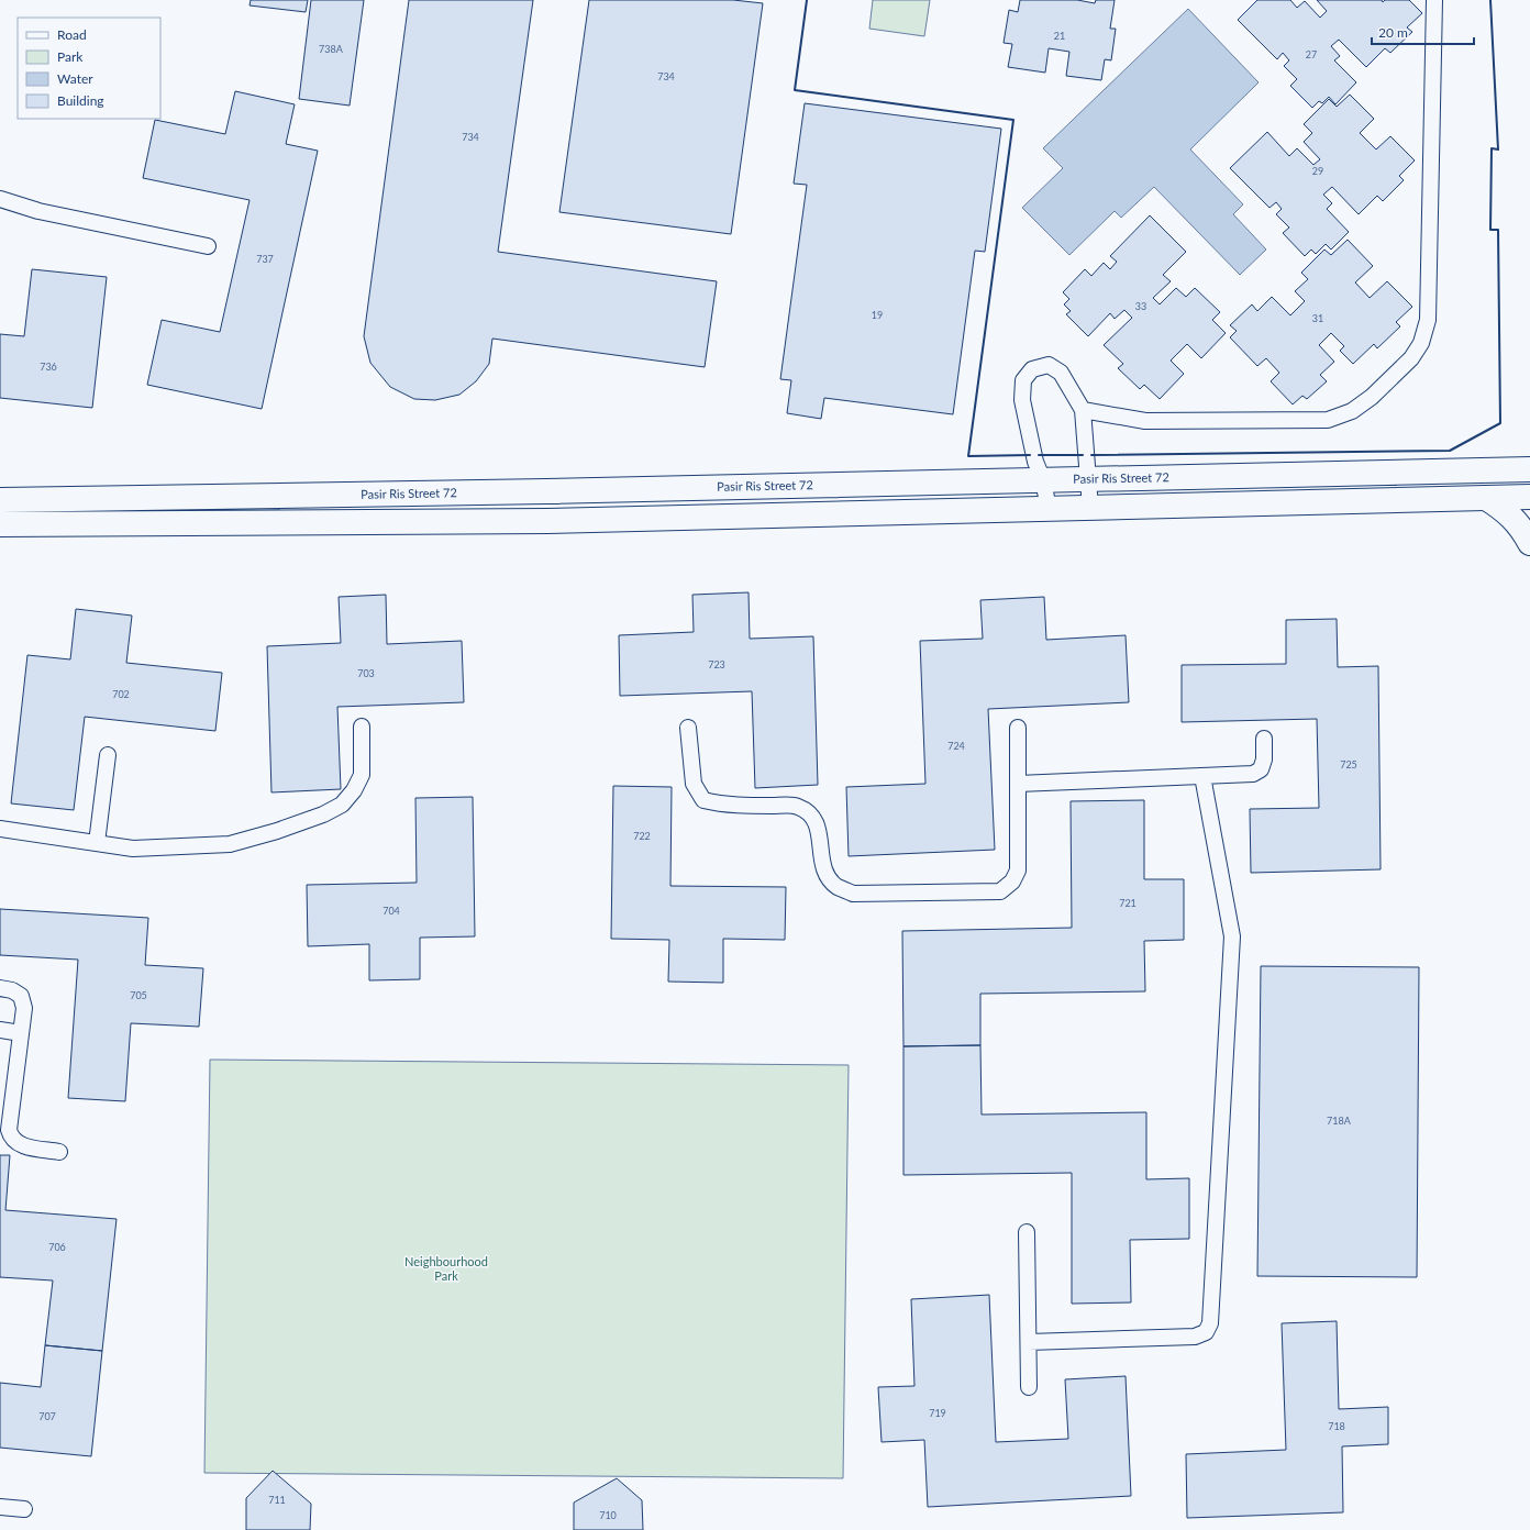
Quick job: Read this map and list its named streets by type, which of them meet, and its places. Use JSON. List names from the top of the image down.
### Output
{
  "streets": {
    "street": ["Pasir Ris Street 72"]
  },
  "parks": ["Neighbourhood Park"],
  "house_numbers": [
    "21",
    "738A",
    "27",
    "734",
    "734",
    "29",
    "737",
    "33",
    "19",
    "31",
    "736",
    "723",
    "703",
    "702",
    "724",
    "725",
    "722",
    "721",
    "704",
    "705",
    "718A",
    "706",
    "719",
    "707",
    "718",
    "711",
    "710"
  ],
  "legend": [
    "Road",
    "Park",
    "Water",
    "Building"
  ],
  "scale_bar": "20 m"
}
